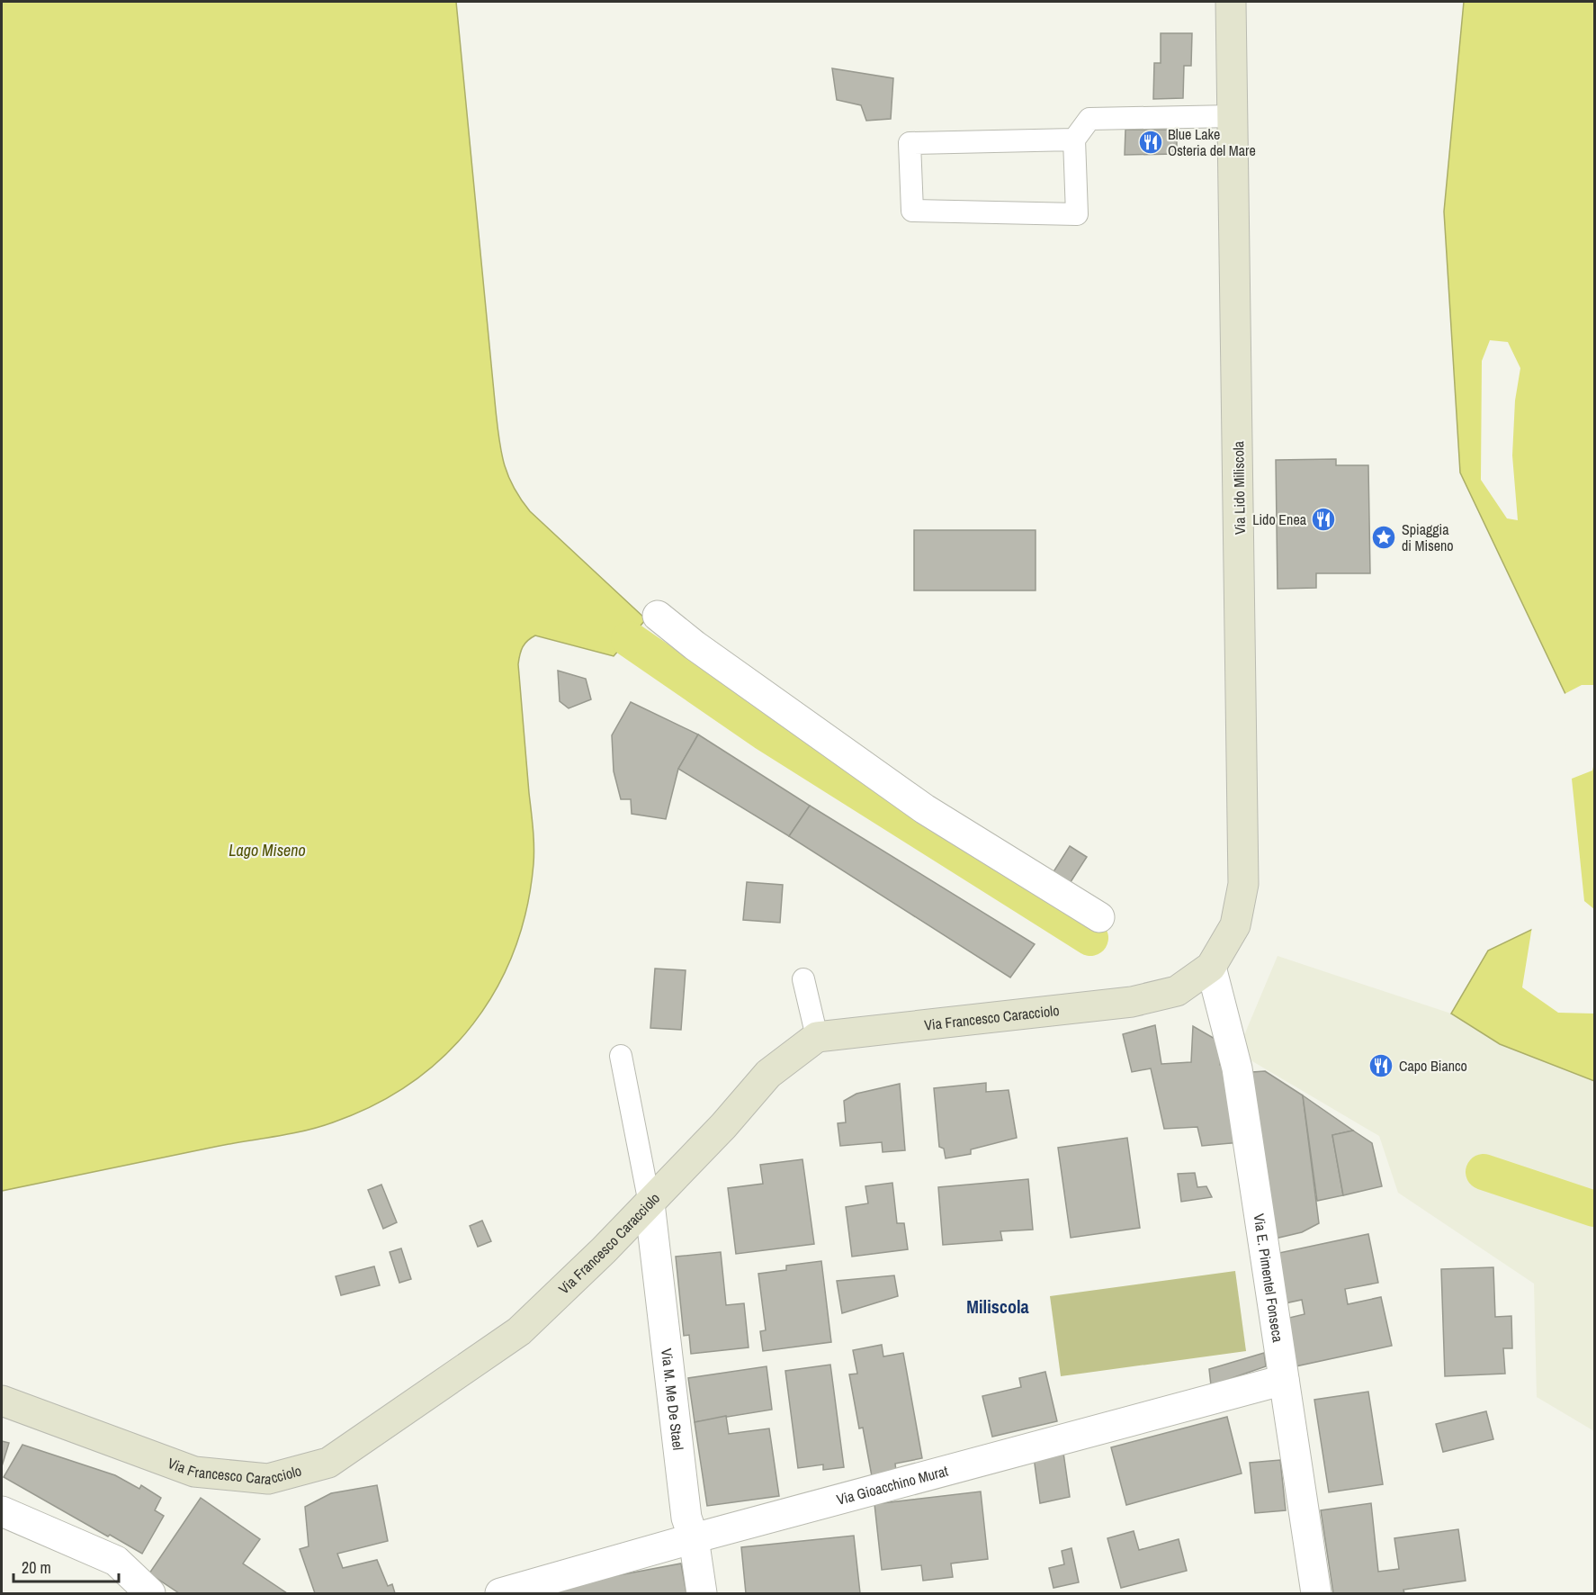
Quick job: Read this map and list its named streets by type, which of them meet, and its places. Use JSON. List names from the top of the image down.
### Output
{
  "streets": {
    "main road": ["Via Lido Miliscola", "Via Francesco Caracciolo"],
    "street": ["Via E. Pimentel Fonseca", "Via M. Me De Stael", "Via Gioacchino Murat"]
  },
  "crossings": [
    ["Via Lido Miliscola", "Via Francesco Caracciolo"],
    ["Via Lido Miliscola", "Via E. Pimentel Fonseca"],
    ["Via Francesco Caracciolo", "Via E. Pimentel Fonseca"],
    ["Via Francesco Caracciolo", "Via M. Me De Stael"],
    ["Via E. Pimentel Fonseca", "Via Gioacchino Murat"],
    ["Via M. Me De Stael", "Via Gioacchino Murat"]
  ],
  "districts": ["Miliscola"],
  "water": ["Lago Miseno"],
  "places": {
    "restaurant": ["Blue Lake Osteria del Mare", "Lido Enea", "Capo Bianco"],
    "place": ["Spiaggia di Miseno"]
  },
  "scale_bar": "20 m"
}
